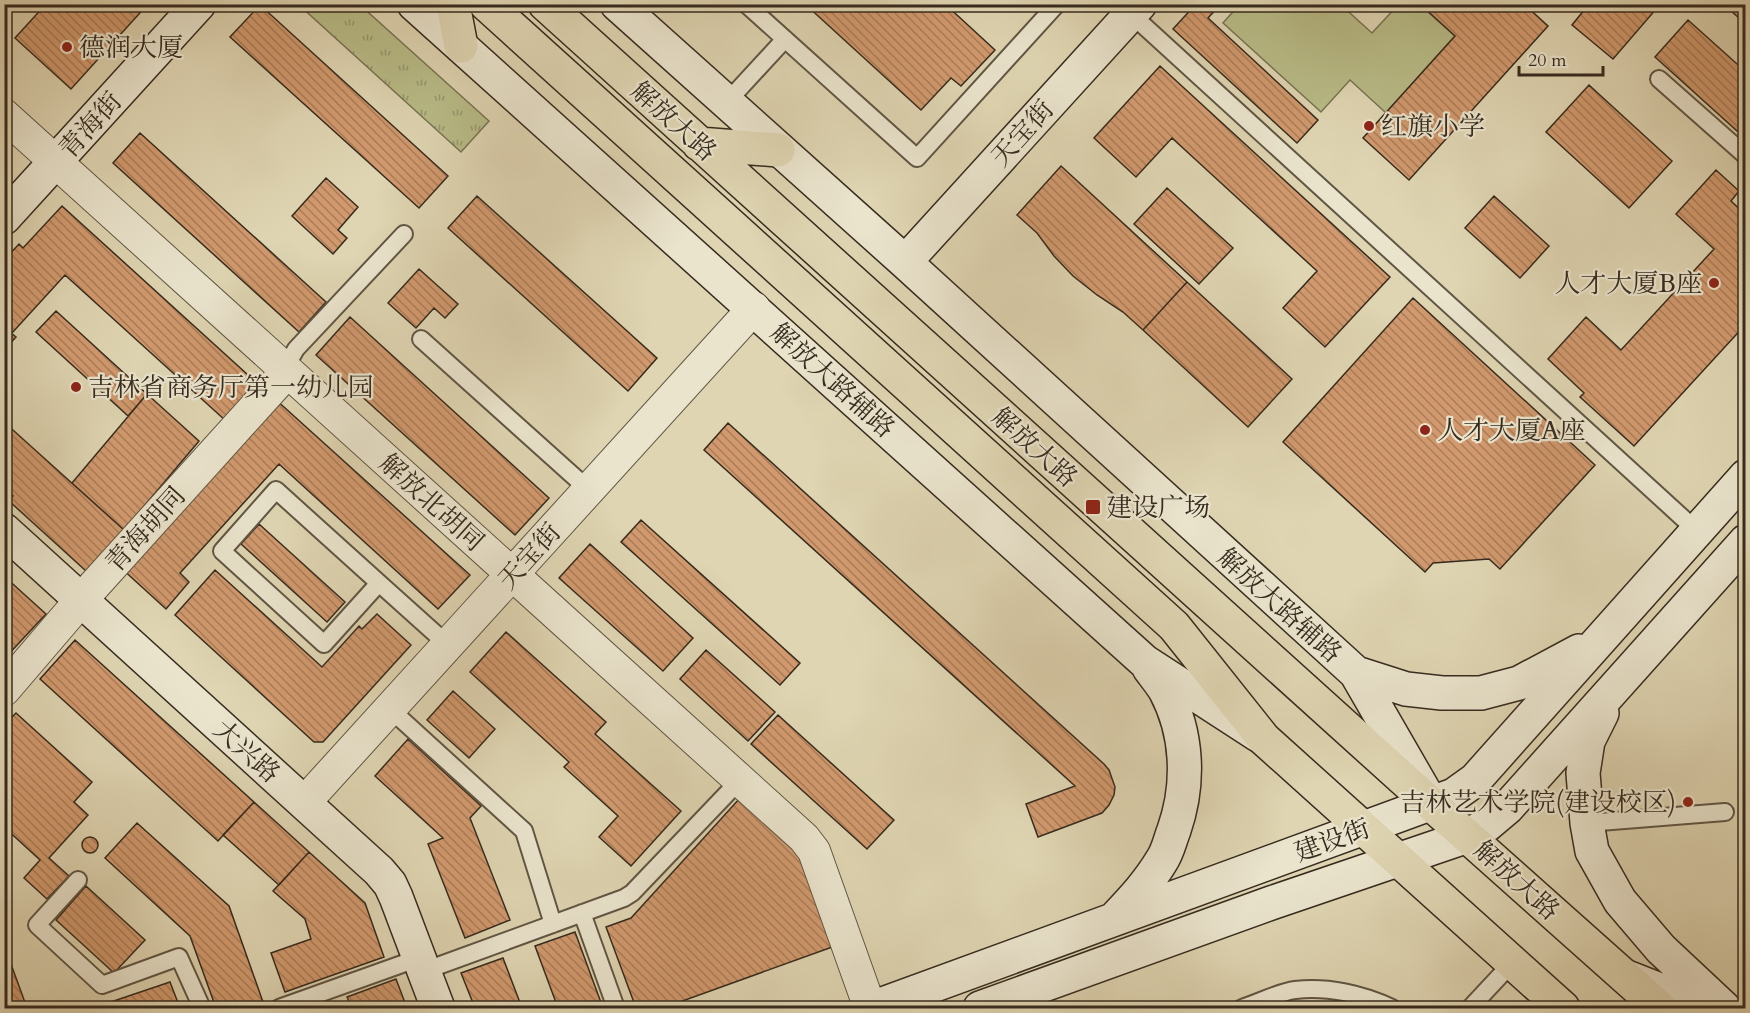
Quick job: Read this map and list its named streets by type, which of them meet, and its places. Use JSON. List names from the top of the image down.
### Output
{
  "streets": {
    "main road": ["解放大路"],
    "street": [
      "青海街",
      "天宝街",
      "解放大路辅路",
      "解放北胡同",
      "青海胡同",
      "大兴路",
      "建设街"
    ]
  },
  "crossings": [
    ["解放大路", "解放大路辅路"],
    ["解放大路", "建设街"],
    ["青海街", "解放北胡同"],
    ["天宝街", "解放大路辅路"],
    ["天宝街", "解放北胡同"],
    ["天宝街", "大兴路"],
    ["解放北胡同", "青海胡同"],
    ["解放北胡同", "建设街"],
    ["青海胡同", "大兴路"]
  ],
  "places": {
    "other": [
      "德润大厦",
      "红旗小学",
      "人才大厦B座",
      "吉林省商务厅第一幼儿园",
      "人才大厦A座",
      "吉林艺术学院(建设校区)"
    ],
    "transit": ["建设广场"]
  },
  "scale_bar": "20 m"
}
